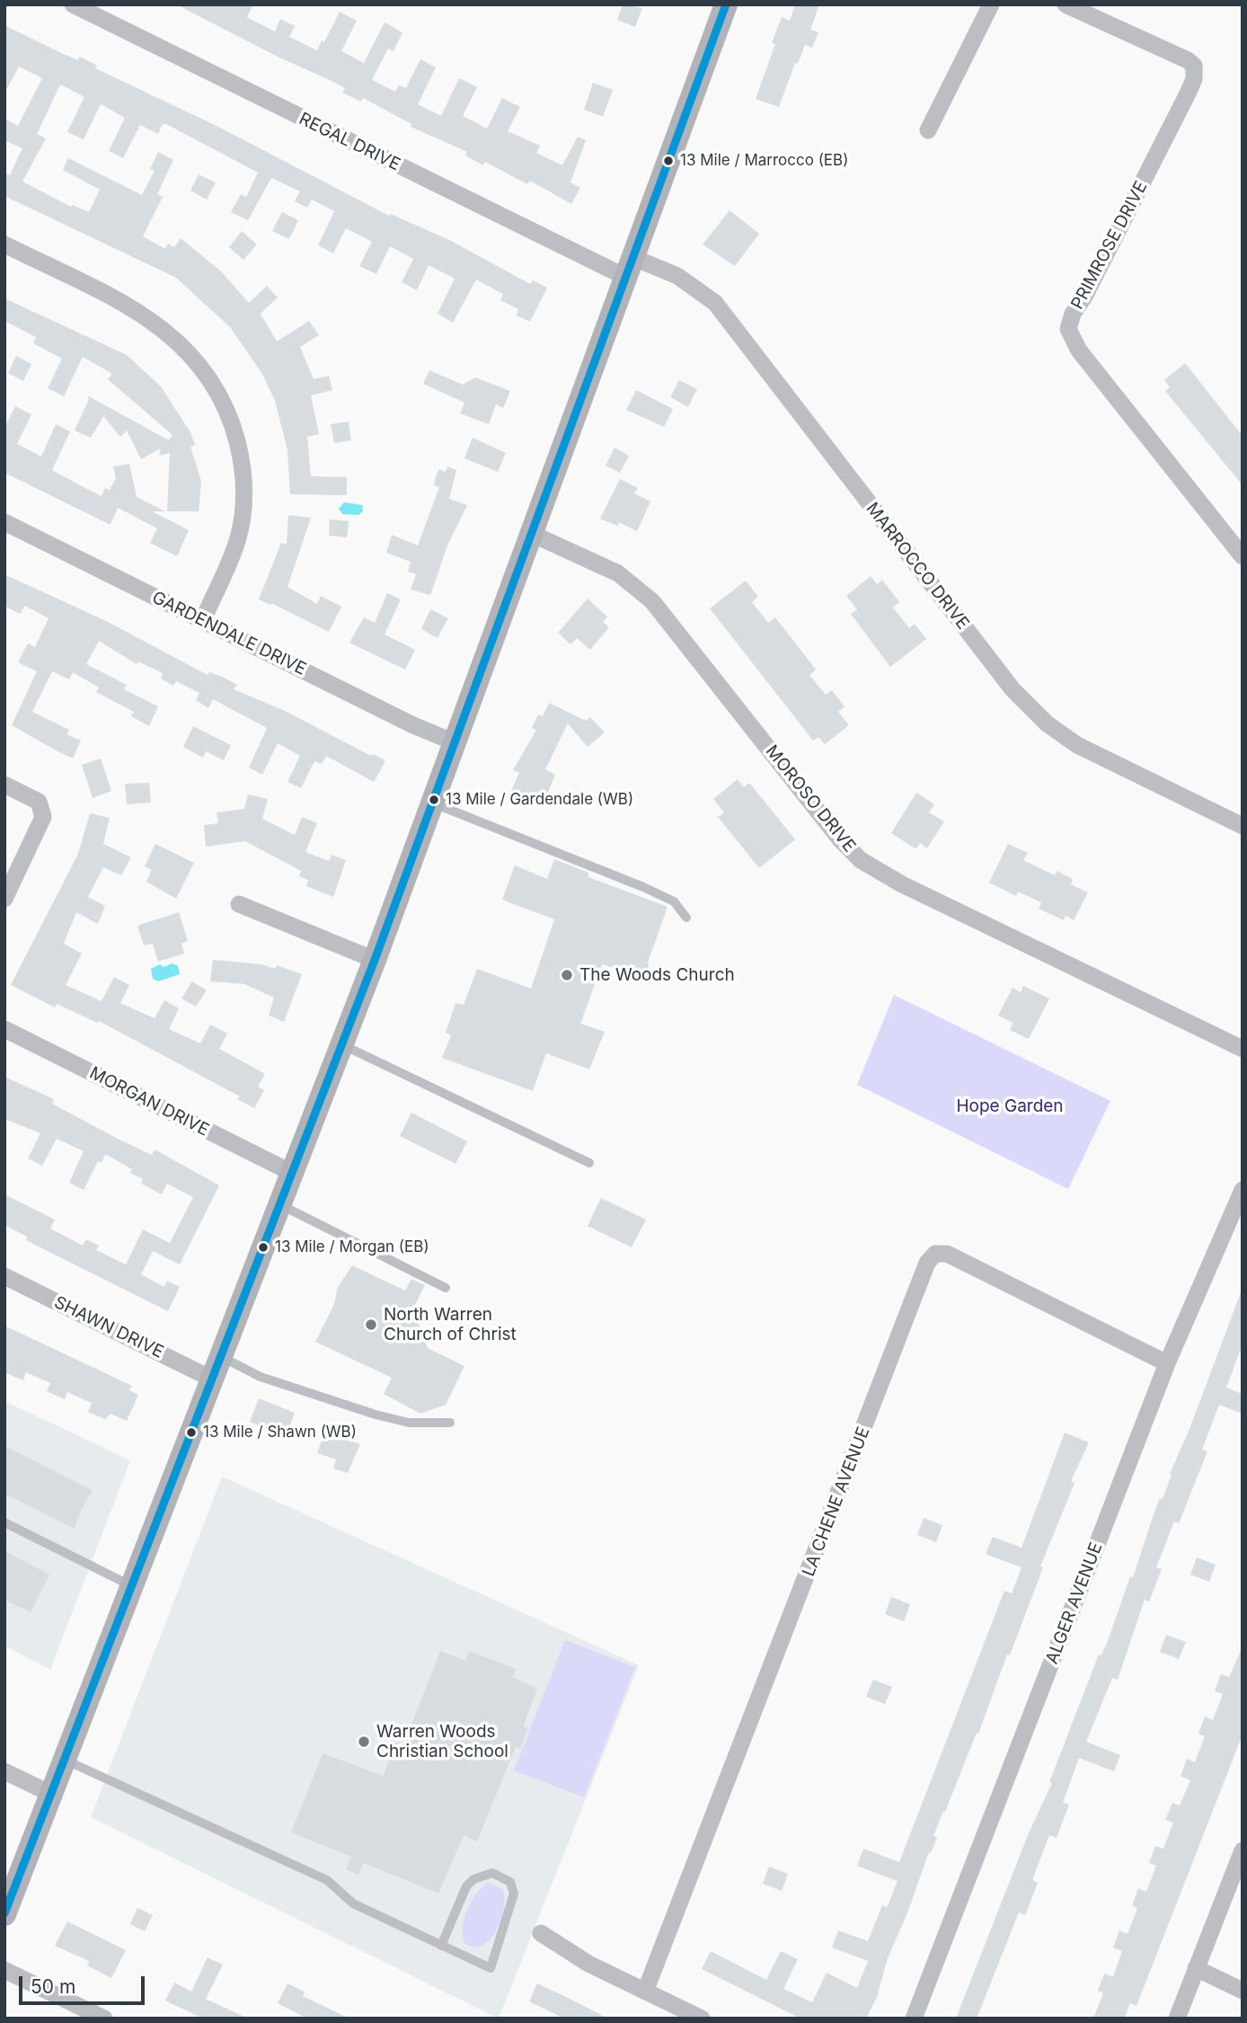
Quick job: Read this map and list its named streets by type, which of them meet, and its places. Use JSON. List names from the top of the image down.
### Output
{
  "streets": {
    "street": [
      "REGAL DRIVE",
      "PRIMROSE DRIVE",
      "MARROCCO DRIVE",
      "GARDENDALE DRIVE",
      "MOROSO DRIVE",
      "MORGAN DRIVE",
      "SHAWN DRIVE",
      "LA CHENE AVENUE",
      "ALGER AVENUE"
    ]
  },
  "crossings": [
    ["REGAL DRIVE", "MARROCCO DRIVE"],
    ["LA CHENE AVENUE", "ALGER AVENUE"]
  ],
  "parks": ["Hope Garden"],
  "places": [
    "13 Mile / Marrocco (EB)",
    "13 Mile / Gardendale (WB)",
    "The Woods Church",
    "13 Mile / Morgan (EB)",
    "North Warren Church of Christ",
    "13 Mile / Shawn (WB)",
    "Warren Woods Christian School"
  ],
  "scale_bar": "50 m"
}
